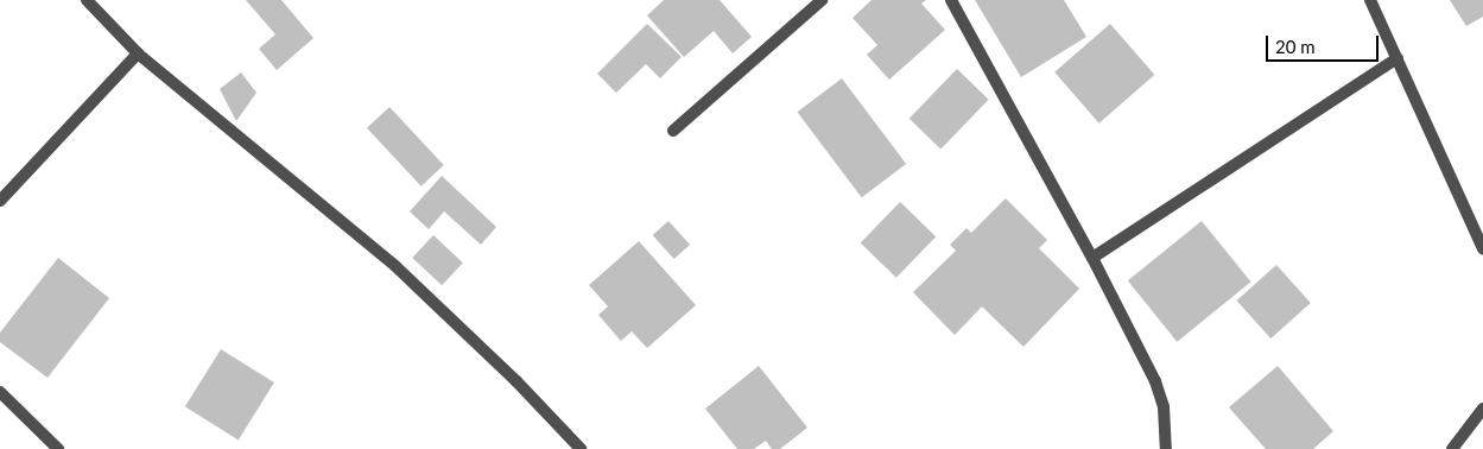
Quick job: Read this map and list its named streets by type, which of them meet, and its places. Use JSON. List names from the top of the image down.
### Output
{
  "scale_bar": "20 m"
}
